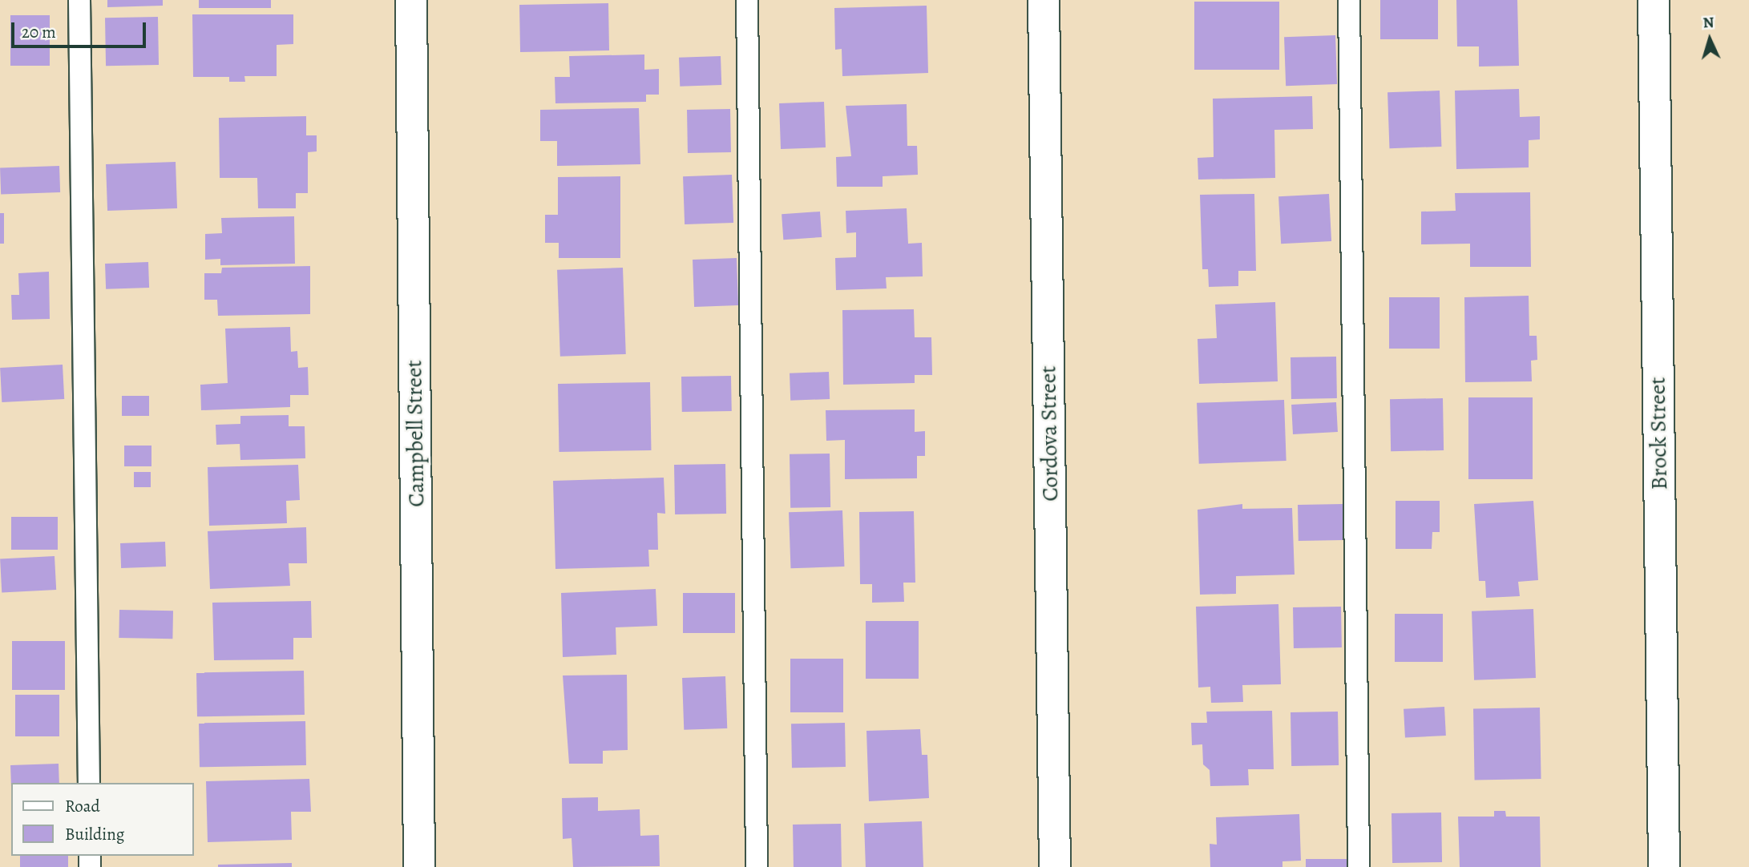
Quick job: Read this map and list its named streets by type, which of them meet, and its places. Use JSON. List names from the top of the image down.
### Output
{
  "streets": {
    "street": ["Campbell Street", "Cordova Street", "Brock Street"]
  },
  "legend": ["Road", "Building"],
  "scale_bar": "20 m",
  "north": "top"
}
